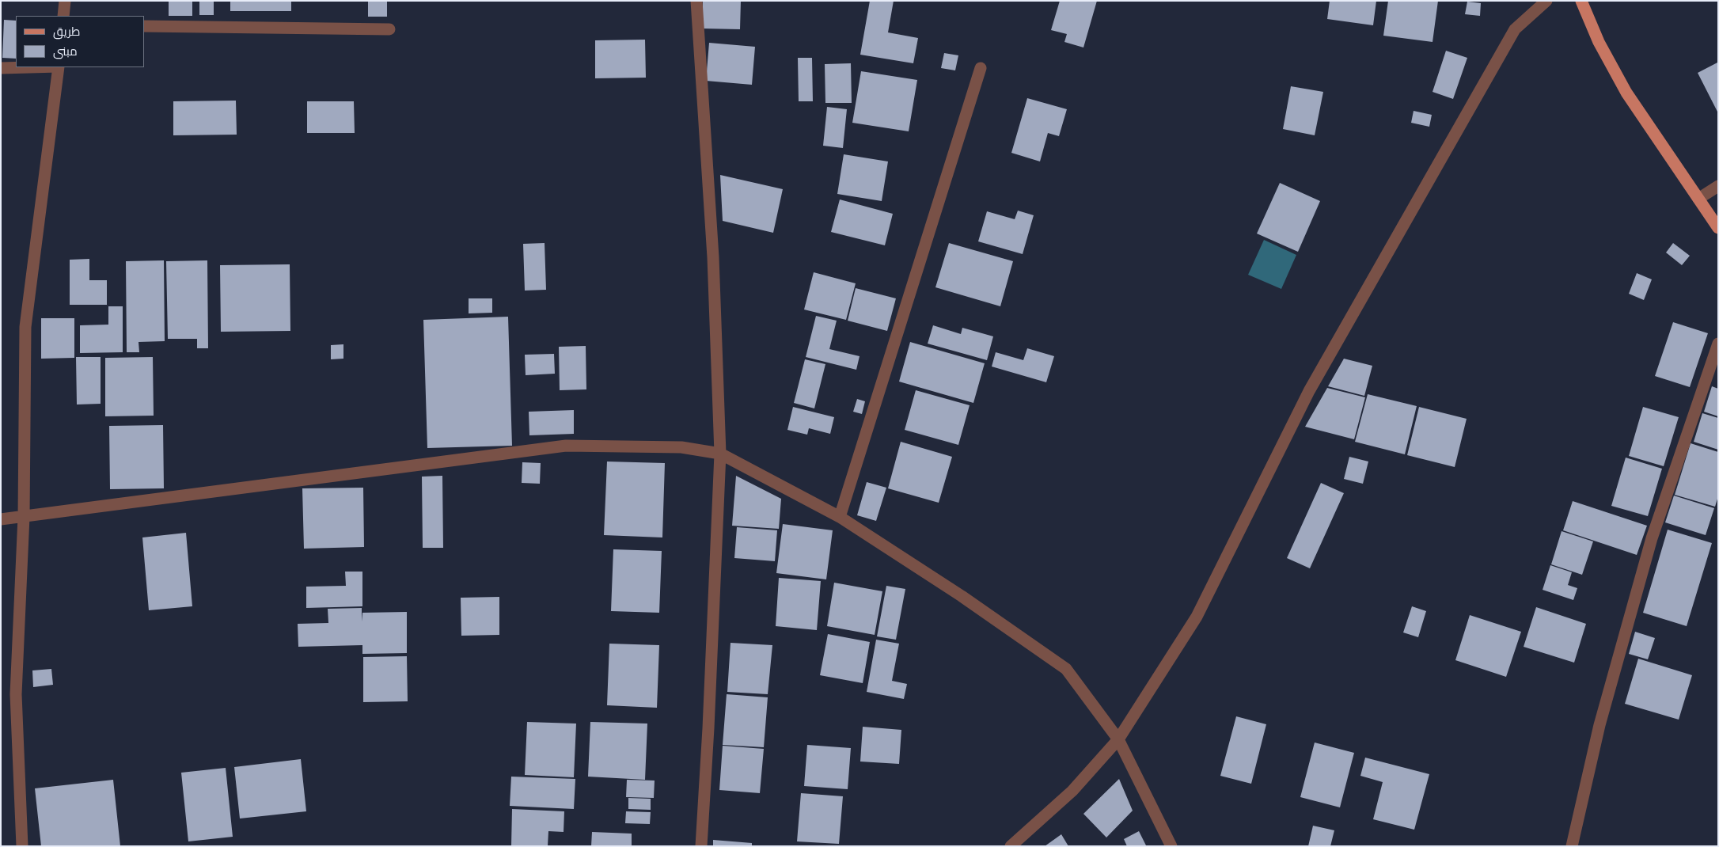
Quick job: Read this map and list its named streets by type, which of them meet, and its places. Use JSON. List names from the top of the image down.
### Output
{
  "legend": ["طريق", "مبنى"]
}
